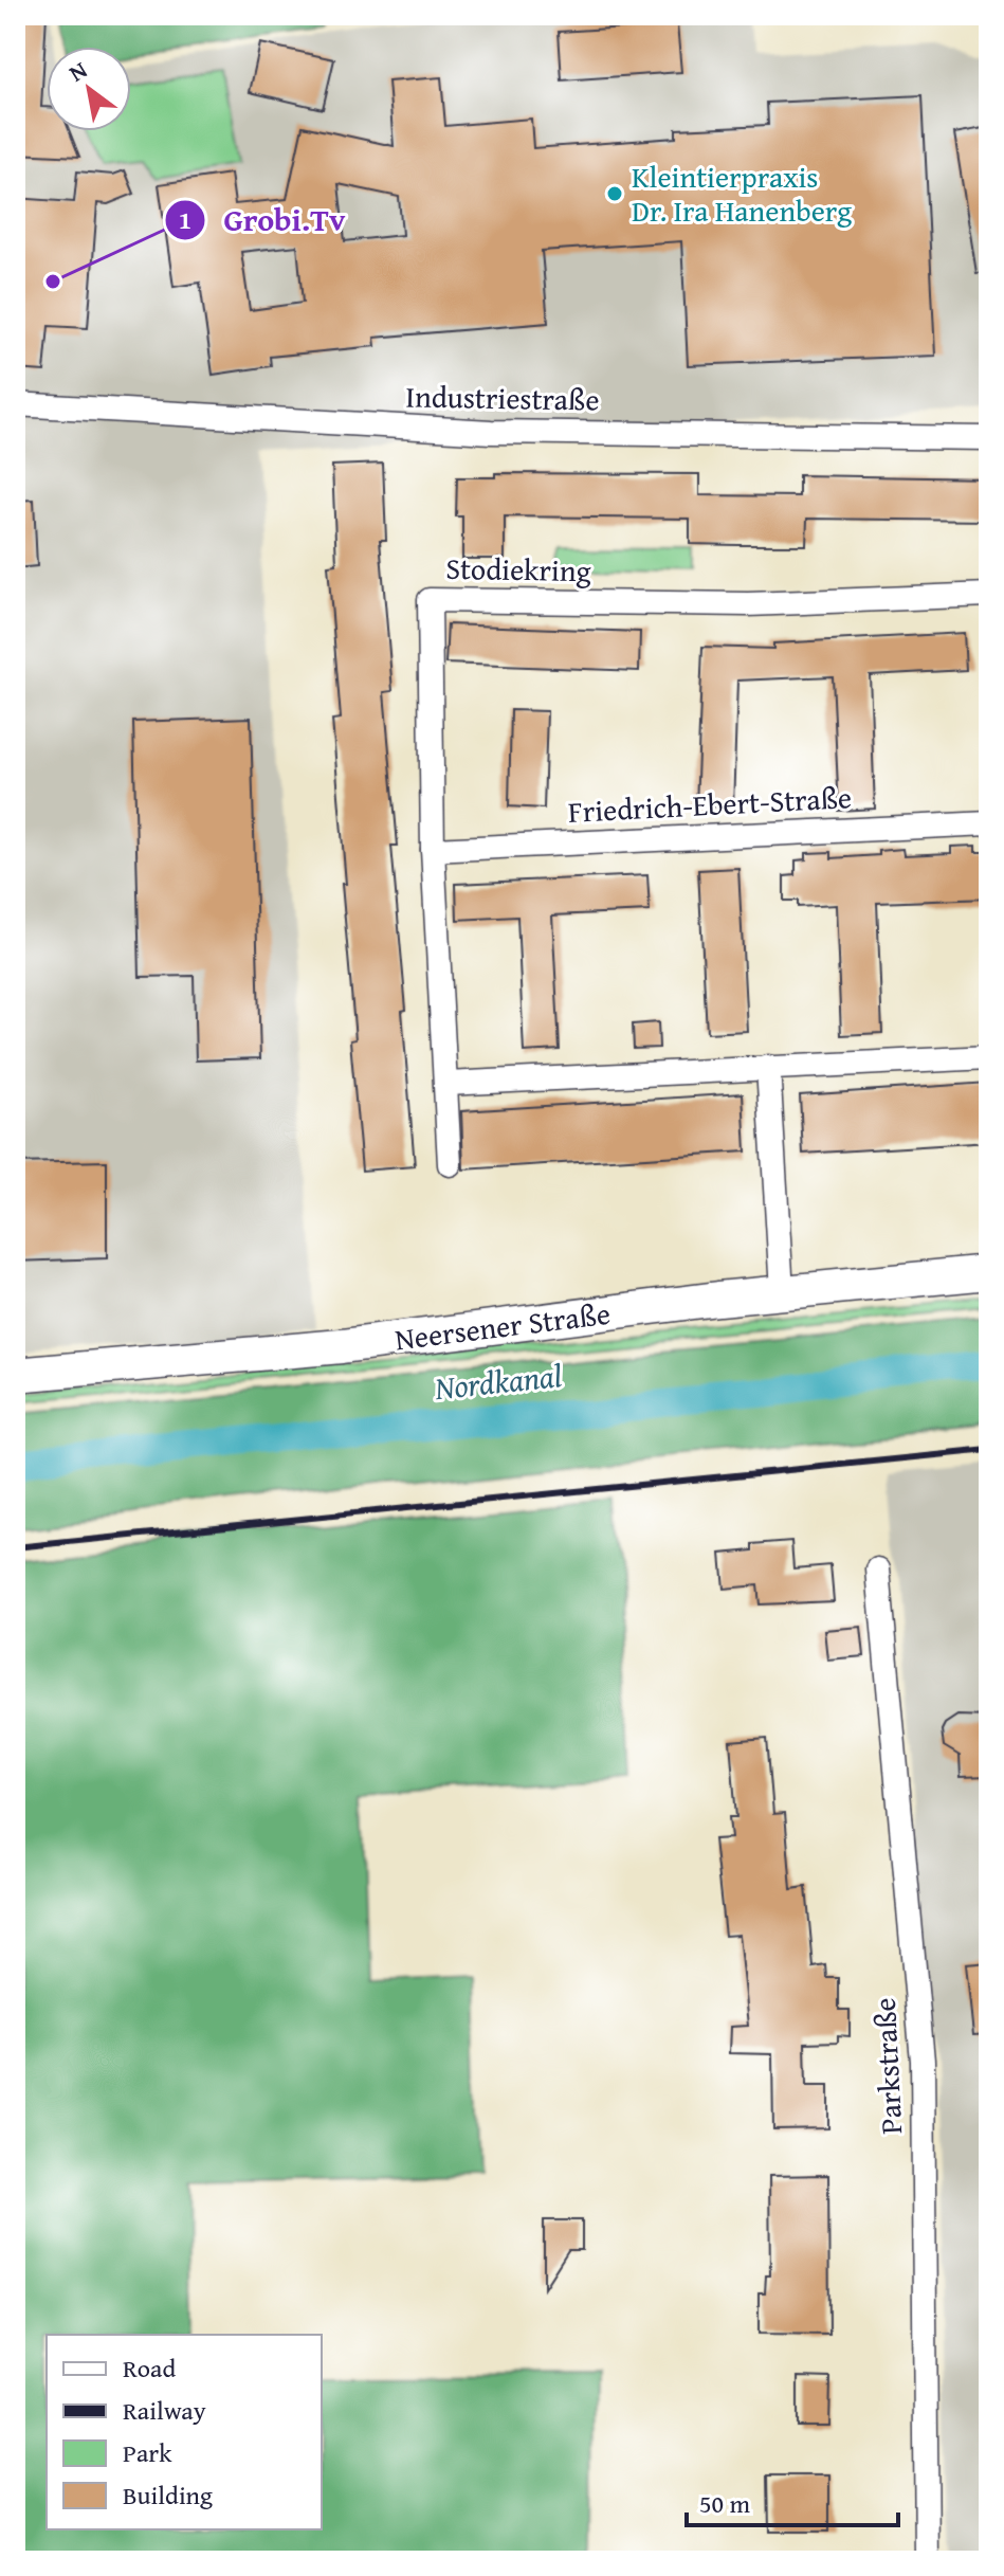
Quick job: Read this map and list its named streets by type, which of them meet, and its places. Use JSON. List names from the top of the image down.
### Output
{
  "streets": {
    "main road": ["Neersener Straße"],
    "street": [
      "Industriestraße",
      "Stodiekring",
      "Friedrich-Ebert-Straße",
      "Parkstraße"
    ]
  },
  "crossings": [
    ["Stodiekring", "Friedrich-Ebert-Straße"]
  ],
  "water": ["Nordkanal"],
  "places": ["Kleintierpraxis Dr. Ira Hanenberg", "Grobi.Tv"],
  "legend": [
    "Road",
    "Railway",
    "Park",
    "Building"
  ],
  "scale_bar": "50 m",
  "north": "top left"
}
